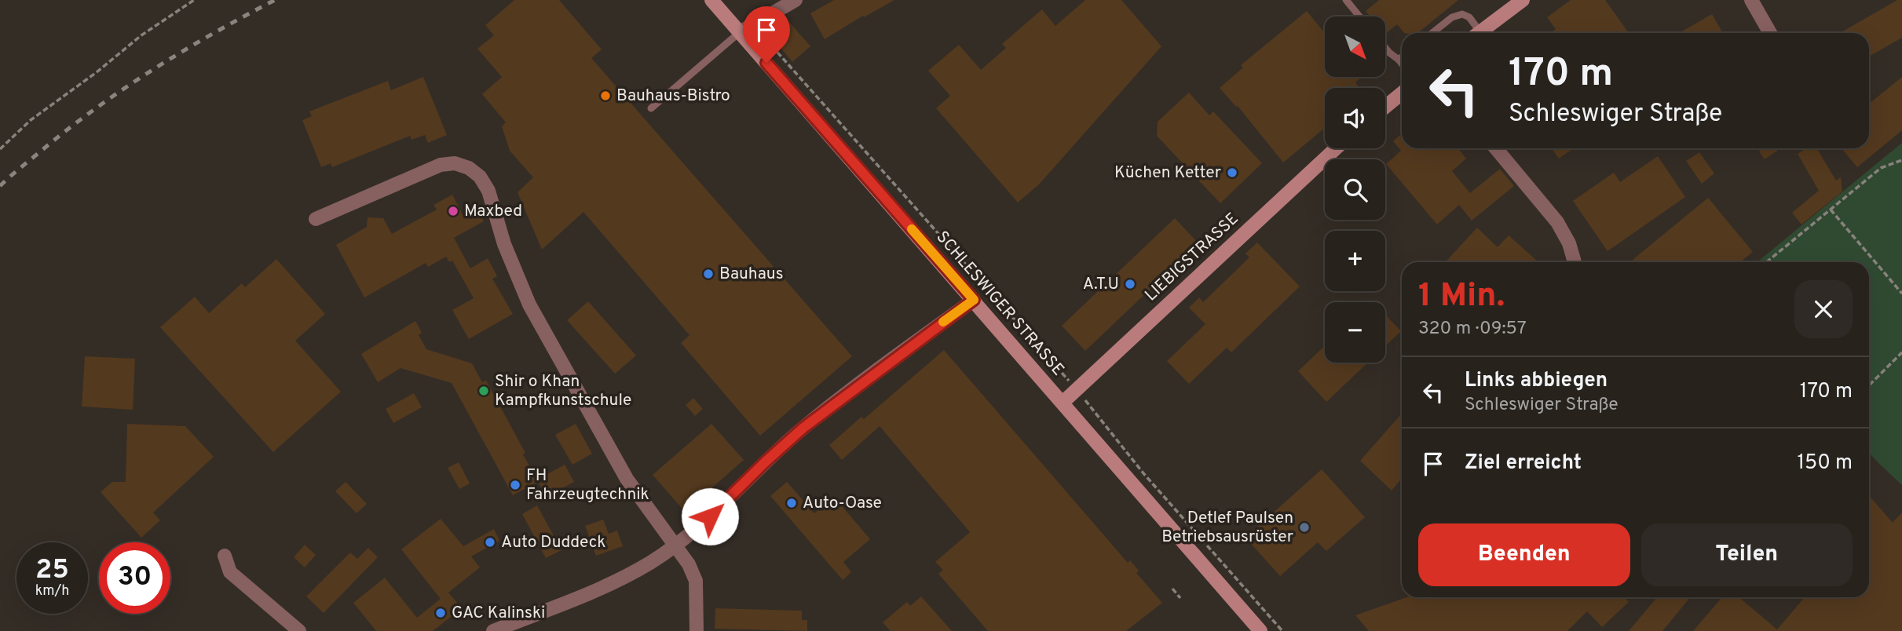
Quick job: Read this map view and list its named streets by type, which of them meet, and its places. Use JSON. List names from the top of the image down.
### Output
{
  "streets": {
    "main road": ["LIEBIGSTRASSE", "SCHLESWIGER STRASSE"]
  },
  "crossings": [
    ["LIEBIGSTRASSE", "SCHLESWIGER STRASSE"]
  ],
  "places": [
    "Bauhaus-Bistro",
    "Küchen Ketter",
    "Maxbed",
    "Bauhaus",
    "A.T.U",
    "Shir o Khan Kampfkunstschule",
    "FH Fahrzeugtechnik",
    "Auto-Oase",
    "Detlef Paulsen Betriebsausrüster",
    "Auto Duddeck",
    "GAC Kalinski"
  ],
  "north": "bottom right",
  "page": {
    "map_buttons": ["+", "−"],
    "turn": ["170 m", "Schleswiger Straße"],
    "heading": ["1 Min.", "320 m · 09:57"],
    "list": [
      {
        "name": "Links abbiegen",
        "note": "Schleswiger Straße",
        "value": "170 m"
      },
      {
        "name": "Ziel erreicht",
        "value": "150 m"
      }
    ],
    "buttons": ["Beenden", "Teilen"],
    "speed": "25 km/h",
    "limit": "30"
  }
}
